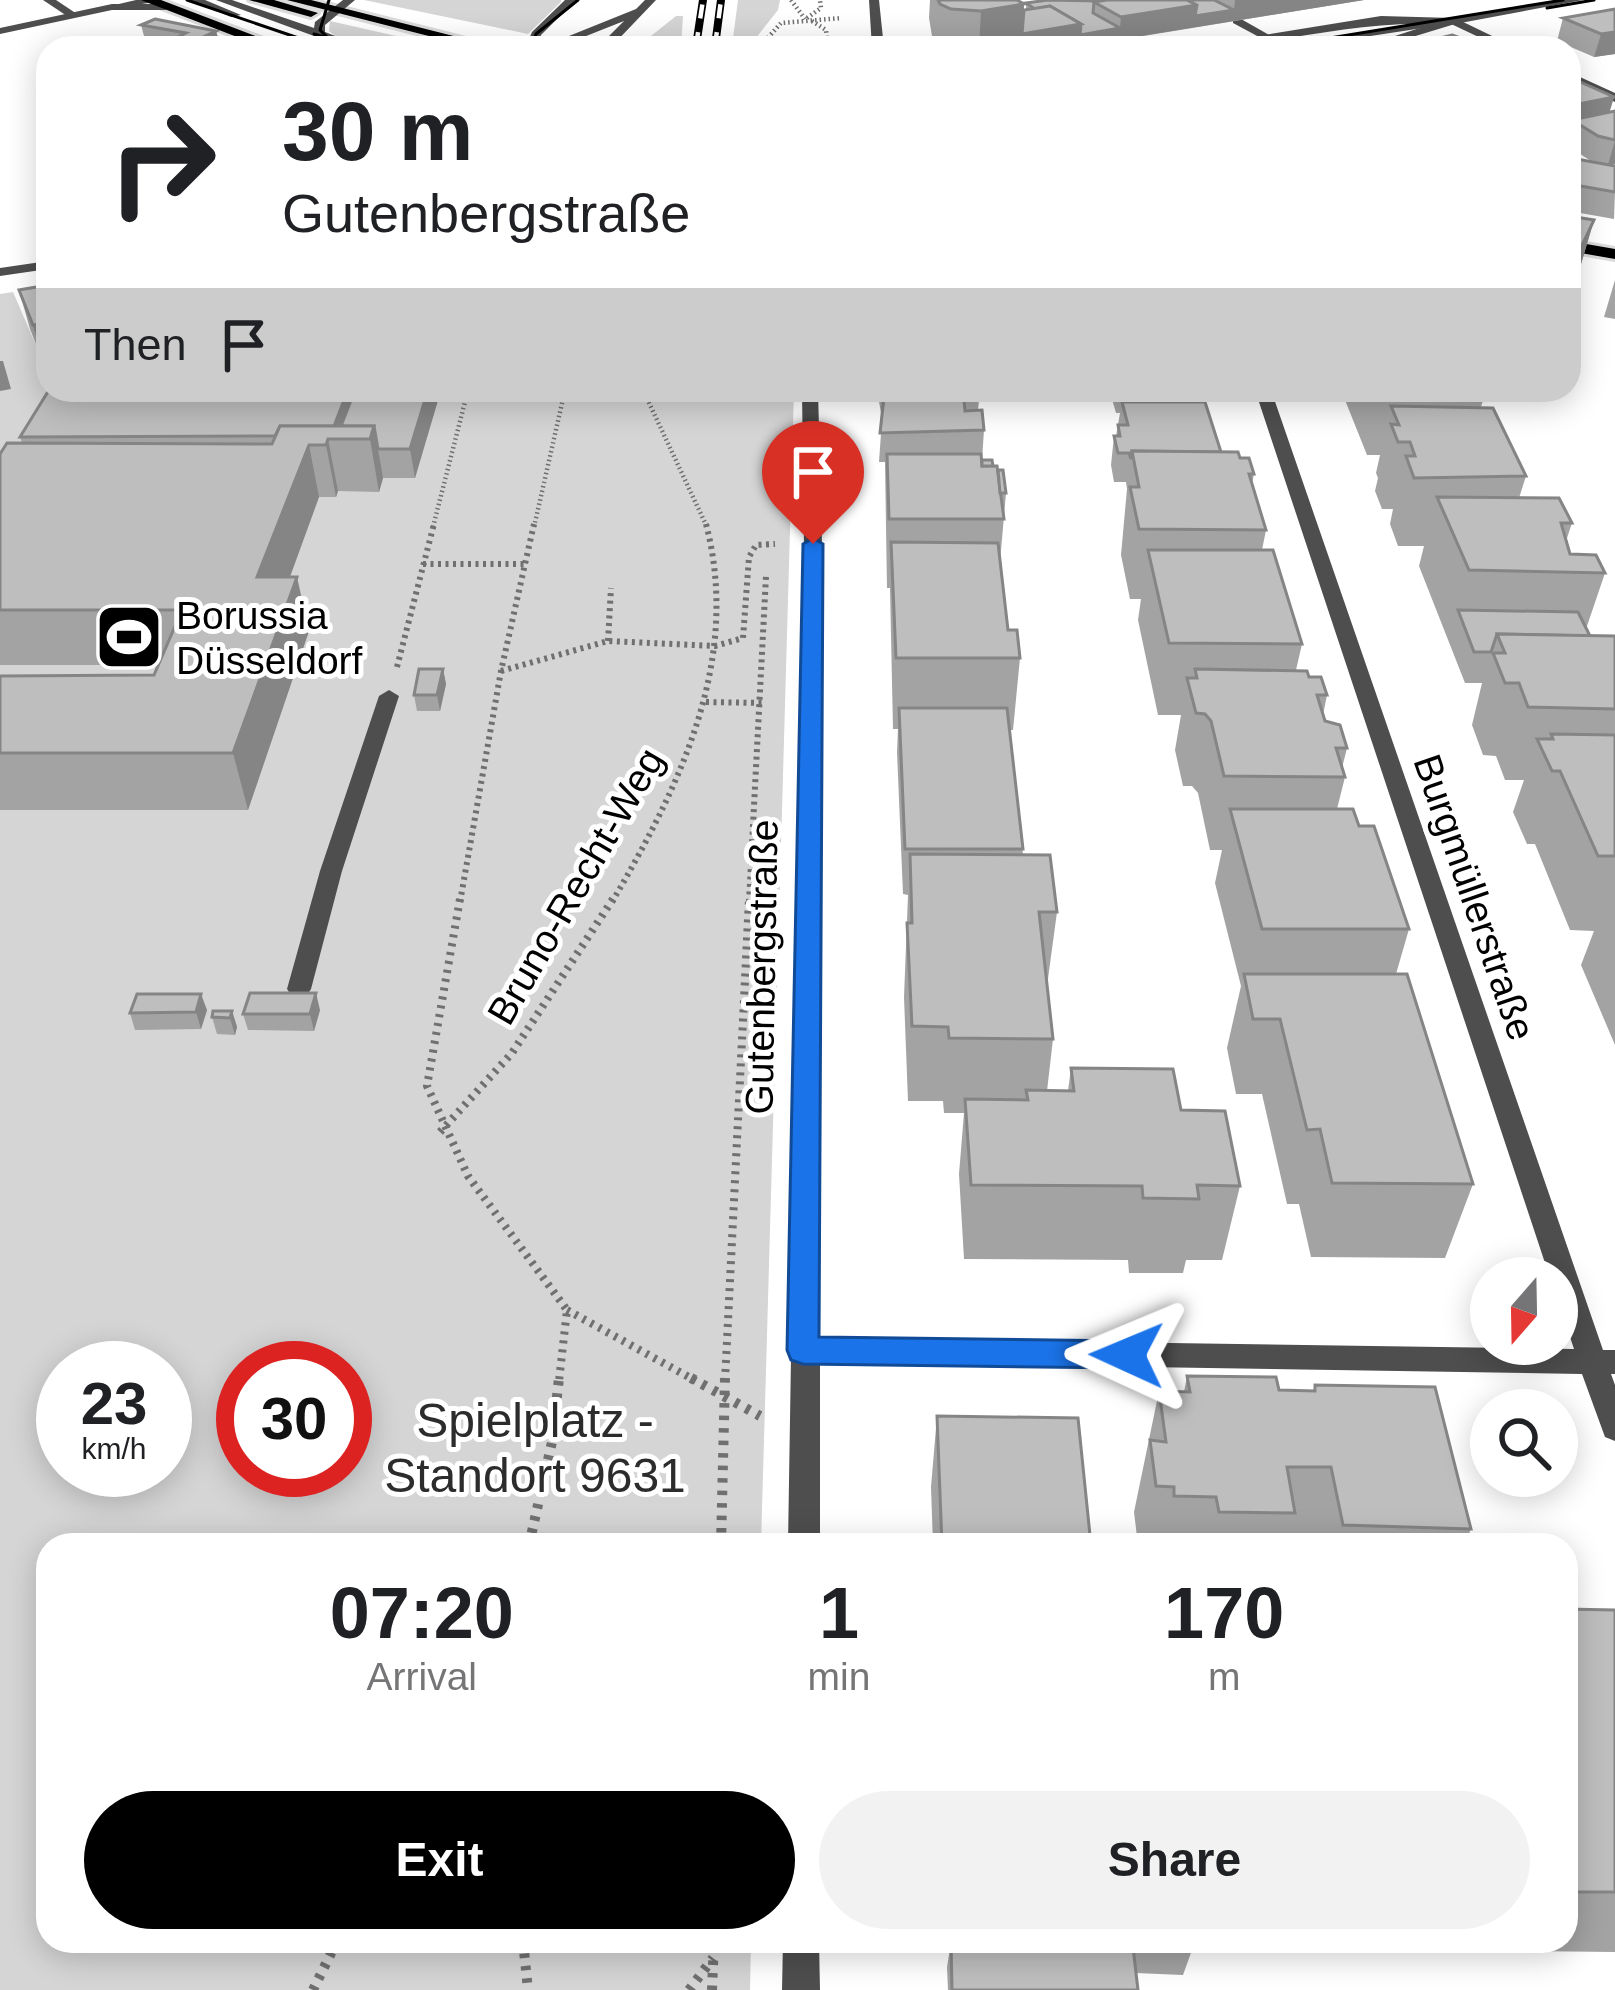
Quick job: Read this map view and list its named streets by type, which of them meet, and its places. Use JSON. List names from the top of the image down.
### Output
{
  "streets": {
    "street": ["Burgmüllerstraße", "Gutenbergstraße"],
    "path": ["Bruno-Recht-Weg"]
  },
  "crossings": [
    ["Bruno-Recht-Weg", "Gutenbergstraße"]
  ],
  "parks": ["Spielplatz - Standort 9631"],
  "places": {
    "sports": ["Borussia Düsseldorf"]
  },
  "north": "bottom",
  "page": {
    "turn": ["30 m", "Gutenbergstraße"],
    "then": "Then",
    "speed": "23 km/h",
    "limit": "30",
    "eta": [
      "07:20",
      "Arrival",
      "1",
      "min",
      "170",
      "m"
    ],
    "buttons": ["Exit", "Share"]
  }
}
